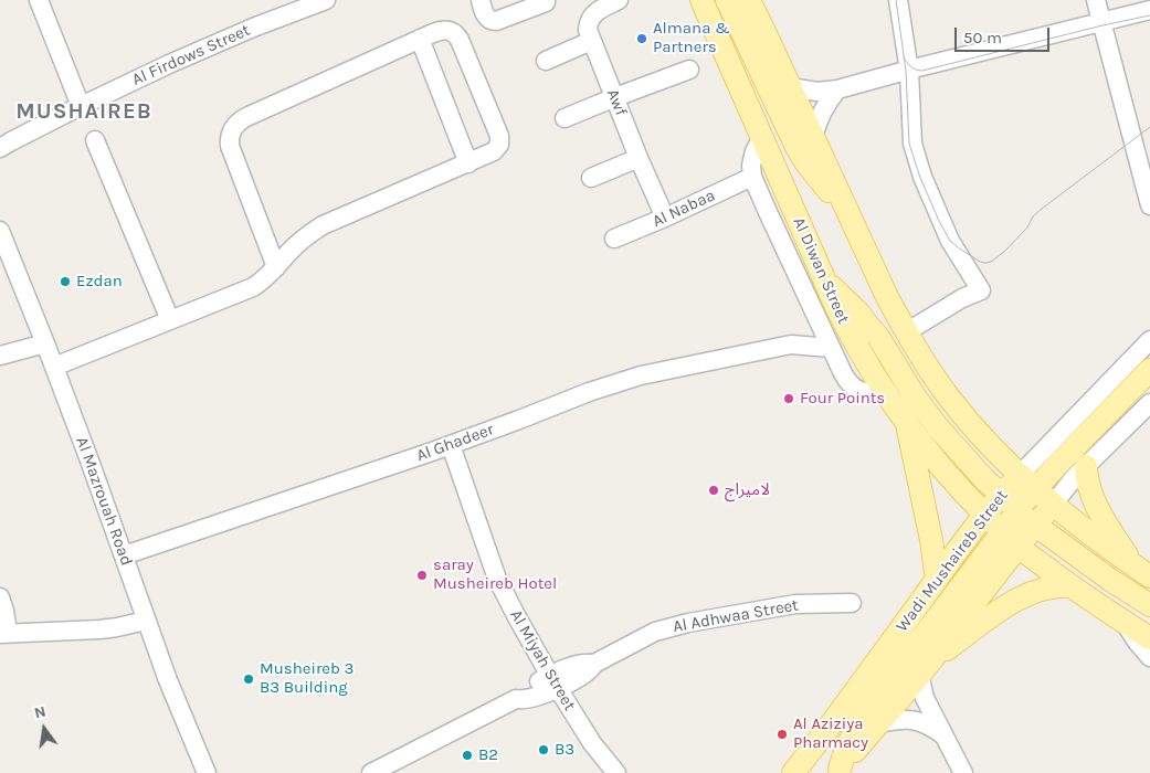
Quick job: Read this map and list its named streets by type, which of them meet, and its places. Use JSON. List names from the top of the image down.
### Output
{
  "streets": {
    "main road": ["Al Diwan Street", "Wadi Mushaireb Street"],
    "street": [
      "Al Firdows Street",
      "Awf",
      "Al Nabaa",
      "Al Ghadeer",
      "Al Mazrouah Road",
      "Al Adhwaa Street",
      "Al Miyah Street"
    ]
  },
  "crossings": [
    ["Awf", "Al Nabaa"],
    ["Al Diwan Street", "Wadi Mushaireb Street"],
    ["Al Ghadeer", "Al Mazrouah Road"],
    ["Al Ghadeer", "Al Miyah Street"],
    ["Al Adhwaa Street", "Al Miyah Street"]
  ],
  "districts": ["MUSHAIREB"],
  "places": [
    "Almana & Partners",
    "Ezdan",
    "Four Points",
    "لاميراج",
    "saray Musheireb Hotel",
    "Musheireb 3 B3 Building",
    "Al Aziziya Pharmacy",
    "B3",
    "B2"
  ],
  "scale_bar": "50 m",
  "north": "top"
}
